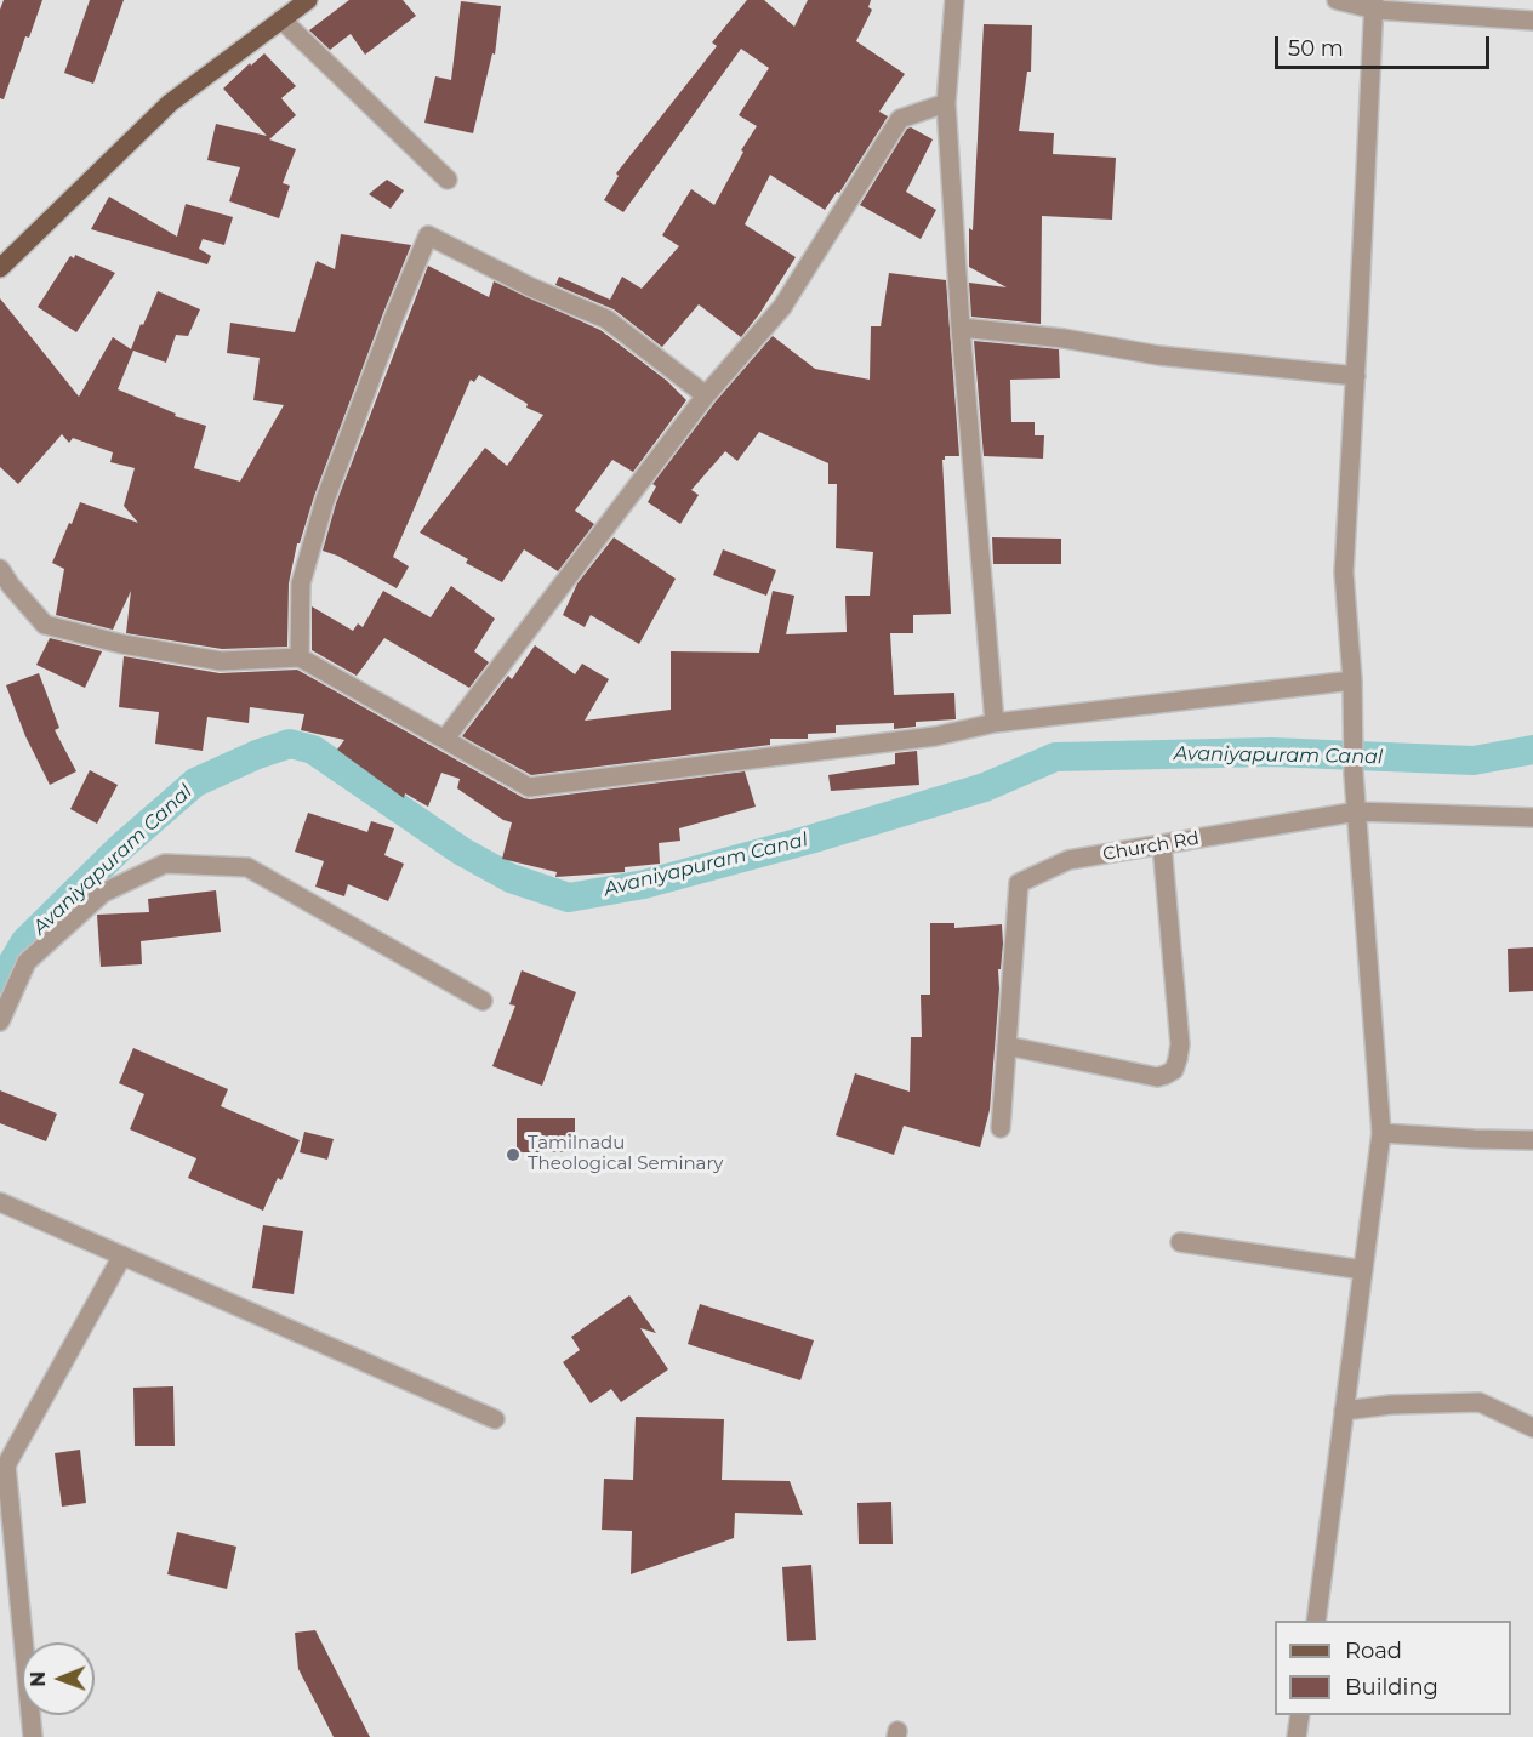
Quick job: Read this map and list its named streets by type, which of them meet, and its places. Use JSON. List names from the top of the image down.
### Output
{
  "streets": {
    "street": ["Church Rd"]
  },
  "water": ["Avaniyapuram Canal"],
  "places": ["Tamilnadu Theological Seminary"],
  "legend": ["Road", "Building"],
  "scale_bar": "50 m",
  "north": "left"
}
